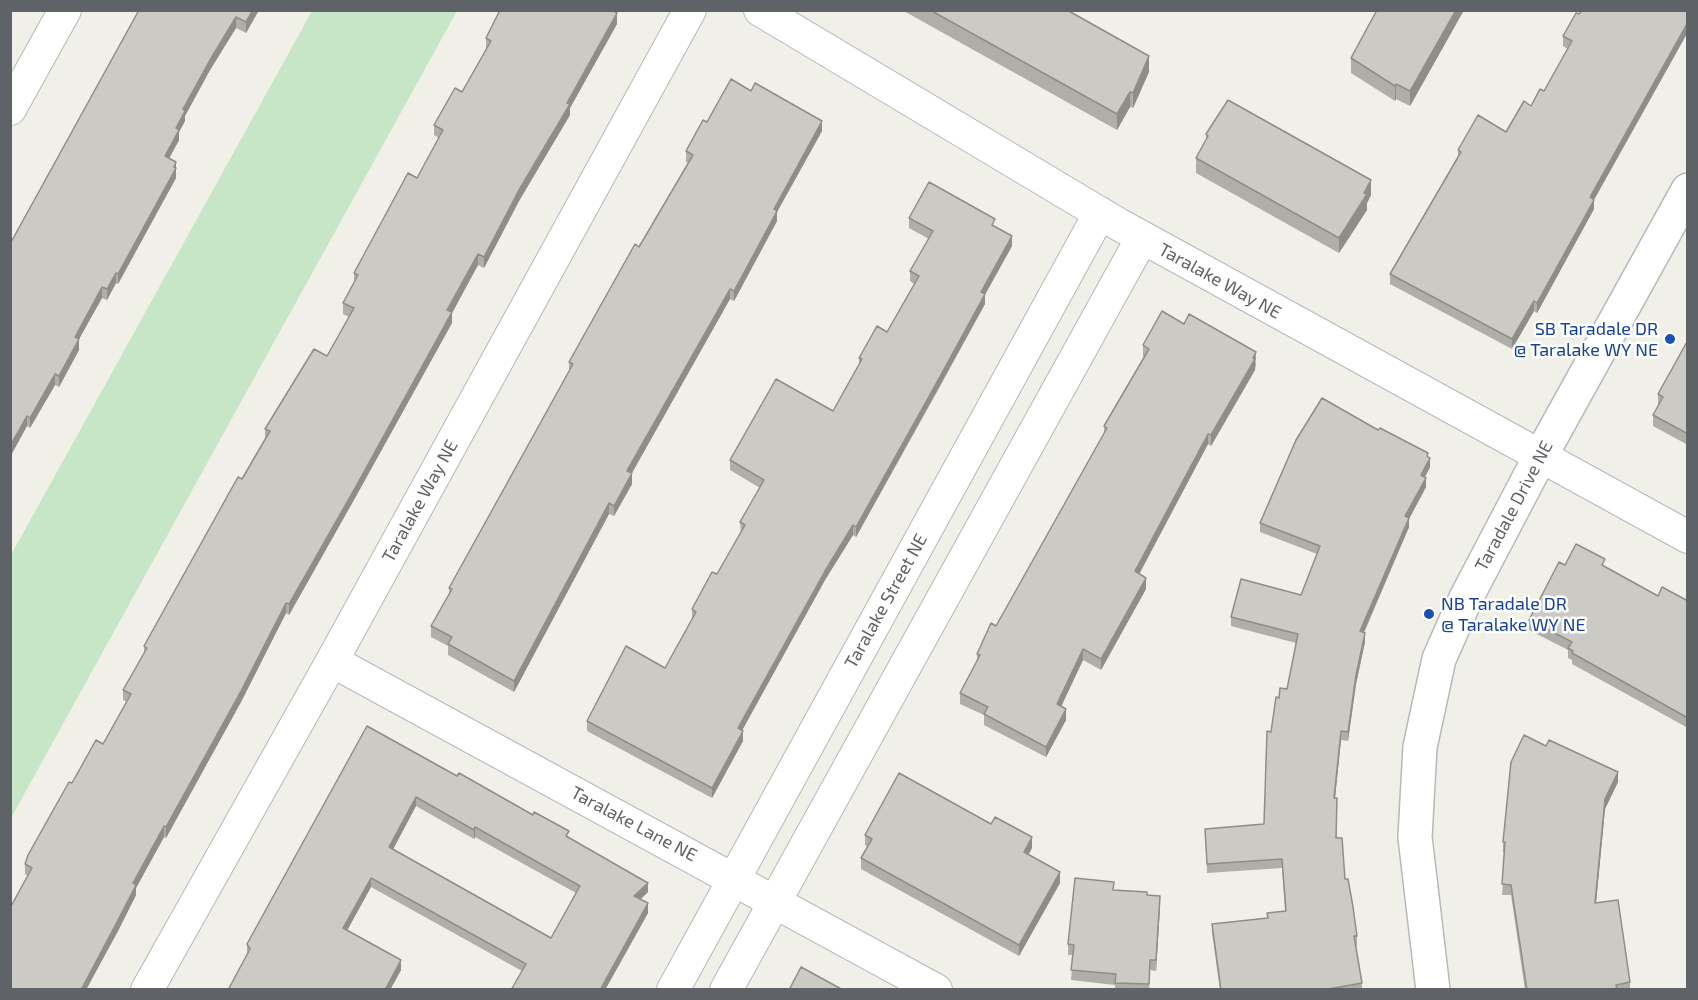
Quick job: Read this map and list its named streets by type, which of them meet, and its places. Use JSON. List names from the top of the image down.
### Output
{
  "streets": {
    "street": [
      "Taralake Way NE",
      "Taradale Drive NE",
      "Taralake Street NE",
      "Taralake Lane NE"
    ]
  },
  "crossings": [
    ["Taralake Way NE", "Taradale Drive NE"],
    ["Taralake Way NE", "Taralake Street NE"],
    ["Taralake Way NE", "Taralake Lane NE"],
    ["Taralake Street NE", "Taralake Lane NE"]
  ],
  "places": ["SB Taradale DR @ Taralake WY NE", "NB Taradale DR @ Taralake WY NE"]
}
